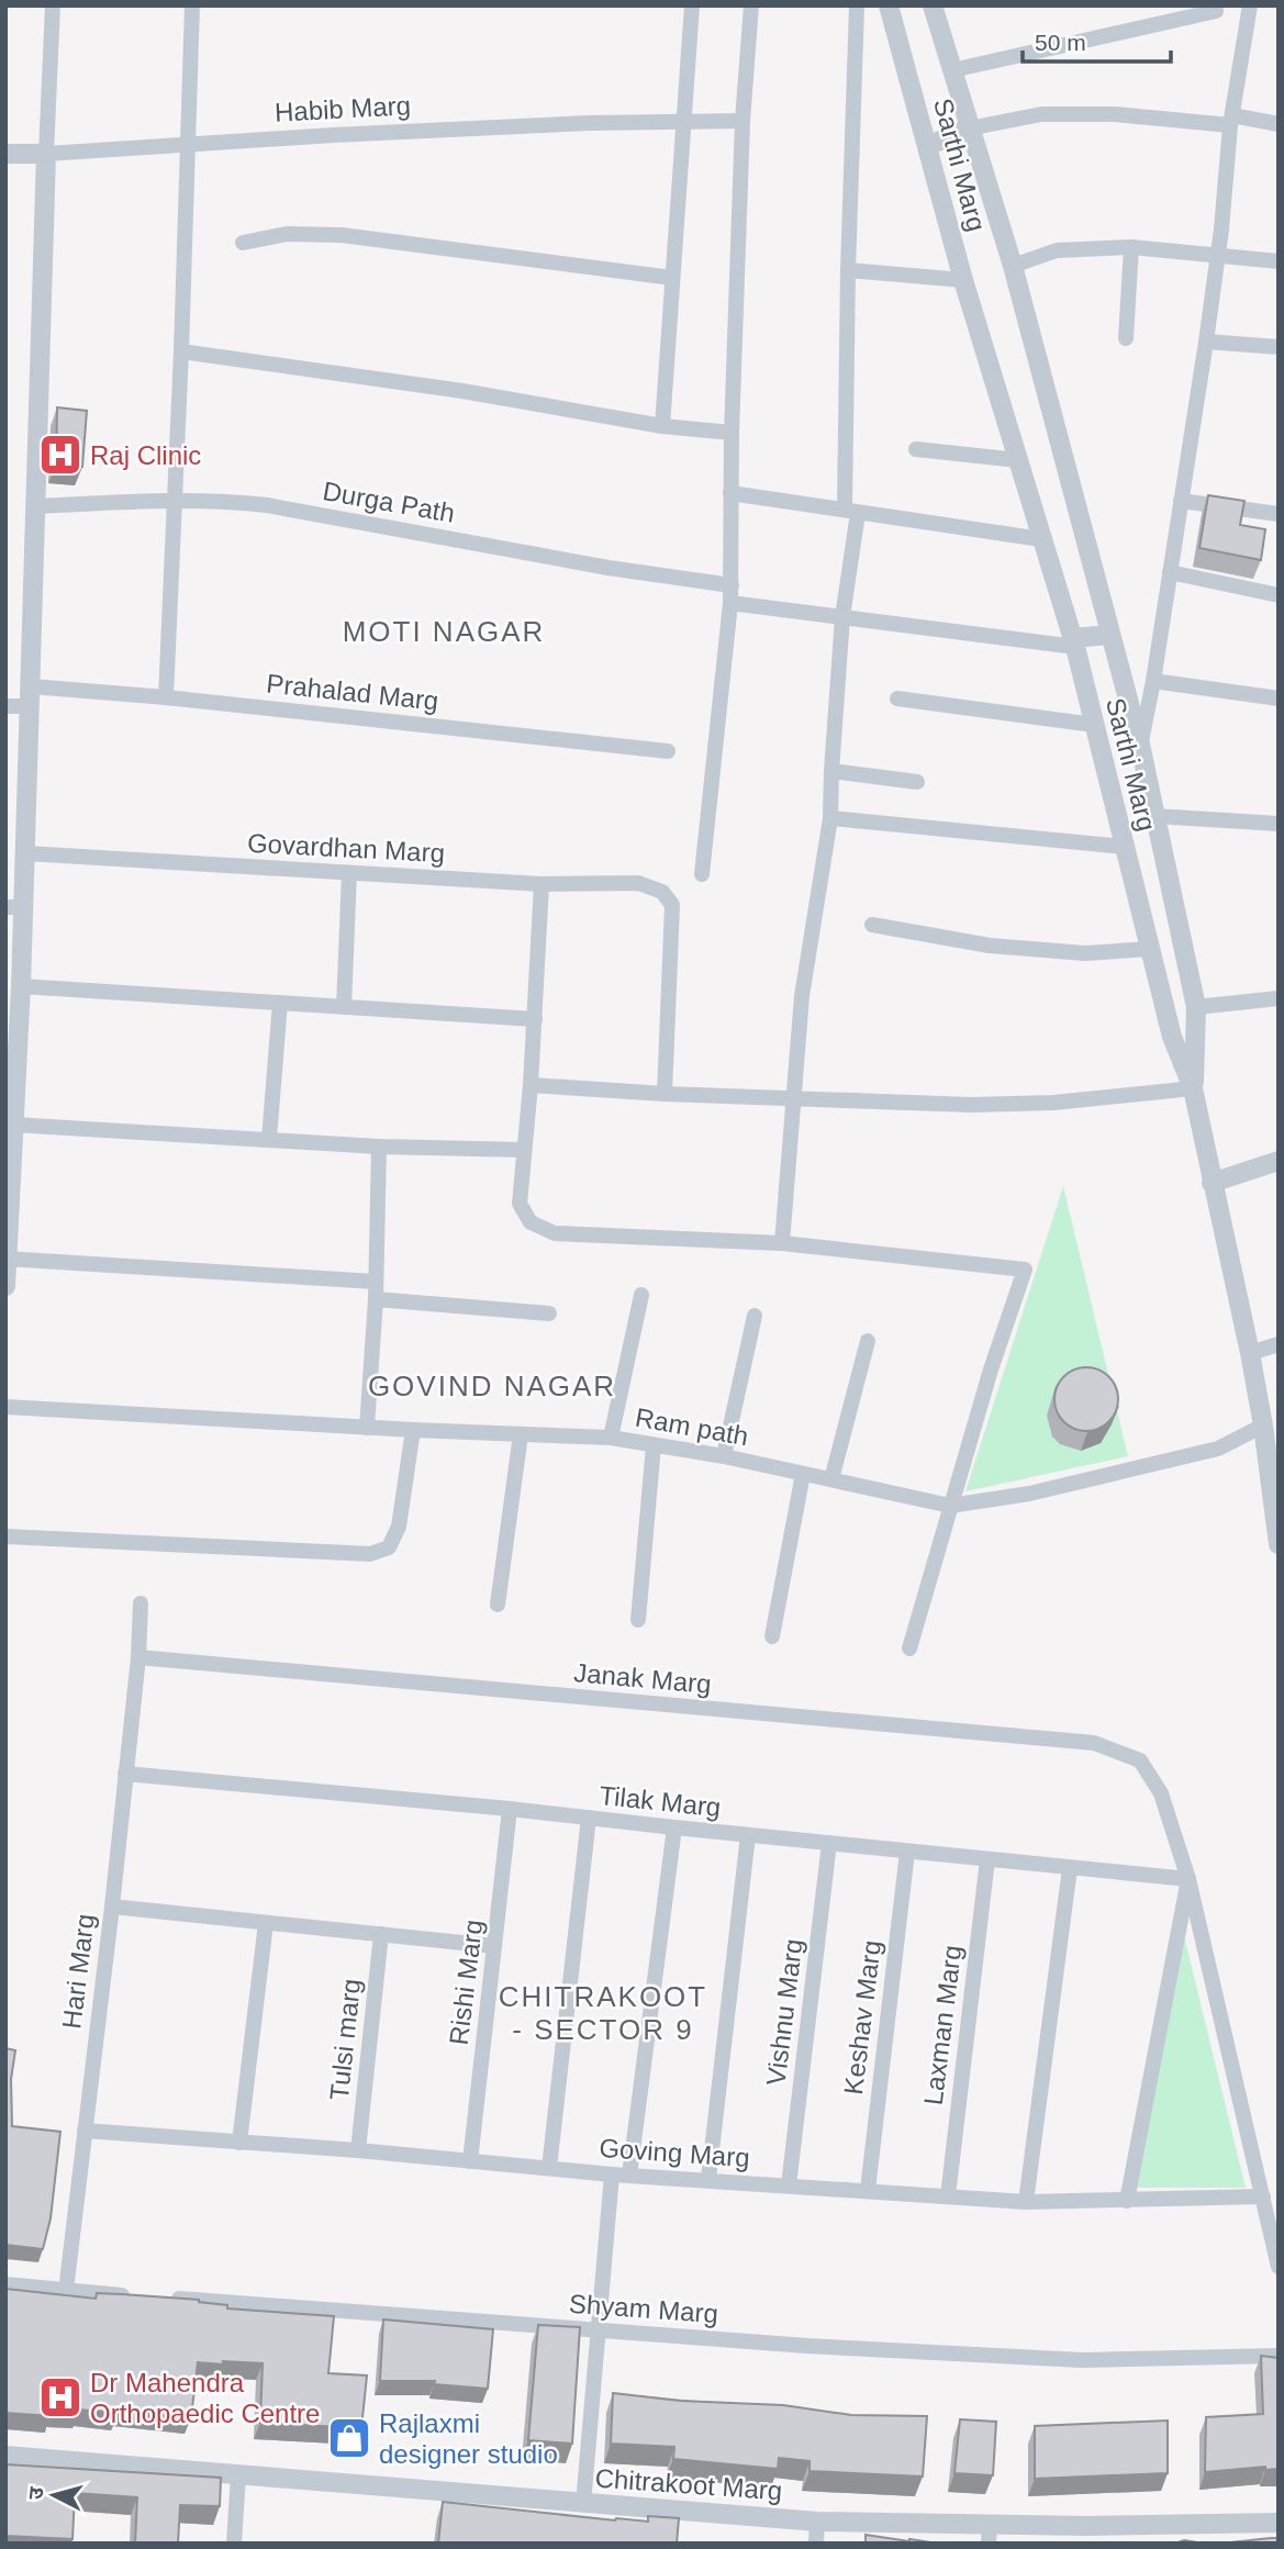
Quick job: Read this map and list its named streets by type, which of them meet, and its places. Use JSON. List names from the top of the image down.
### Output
{
  "streets": {
    "street": [
      "Habib Marg",
      "Sarthi Marg",
      "Durga Path",
      "Prahalad Marg",
      "Govardhan Marg",
      "Ram path",
      "Janak Marg",
      "Tilak Marg",
      "Hari Marg",
      "Rishi Marg",
      "Vishnu Marg",
      "Keshav Marg",
      "Laxman Marg",
      "Tulsi marg",
      "Goving Marg",
      "Shyam Marg",
      "Chitrakoot Marg"
    ]
  },
  "crossings": [
    ["Sarthi Marg", "Ram path"],
    ["Janak Marg", "Tilak Marg"],
    ["Janak Marg", "Hari Marg"],
    ["Tilak Marg", "Hari Marg"],
    ["Tilak Marg", "Rishi Marg"],
    ["Tilak Marg", "Vishnu Marg"],
    ["Tilak Marg", "Keshav Marg"],
    ["Tilak Marg", "Laxman Marg"],
    ["Hari Marg", "Goving Marg"],
    ["Hari Marg", "Shyam Marg"],
    ["Rishi Marg", "Goving Marg"],
    ["Vishnu Marg", "Goving Marg"],
    ["Keshav Marg", "Goving Marg"],
    ["Laxman Marg", "Goving Marg"],
    ["Tulsi marg", "Goving Marg"]
  ],
  "districts": ["MOTI NAGAR", "GOVIND NAGAR", "CHITRAKOOT - SECTOR 9"],
  "places": {
    "hospital": ["Raj Clinic", "Dr Mahendra Orthopaedic Centre"],
    "shop": ["Rajlaxmi designer studio"]
  },
  "scale_bar": "50 m",
  "north": "left"
}
